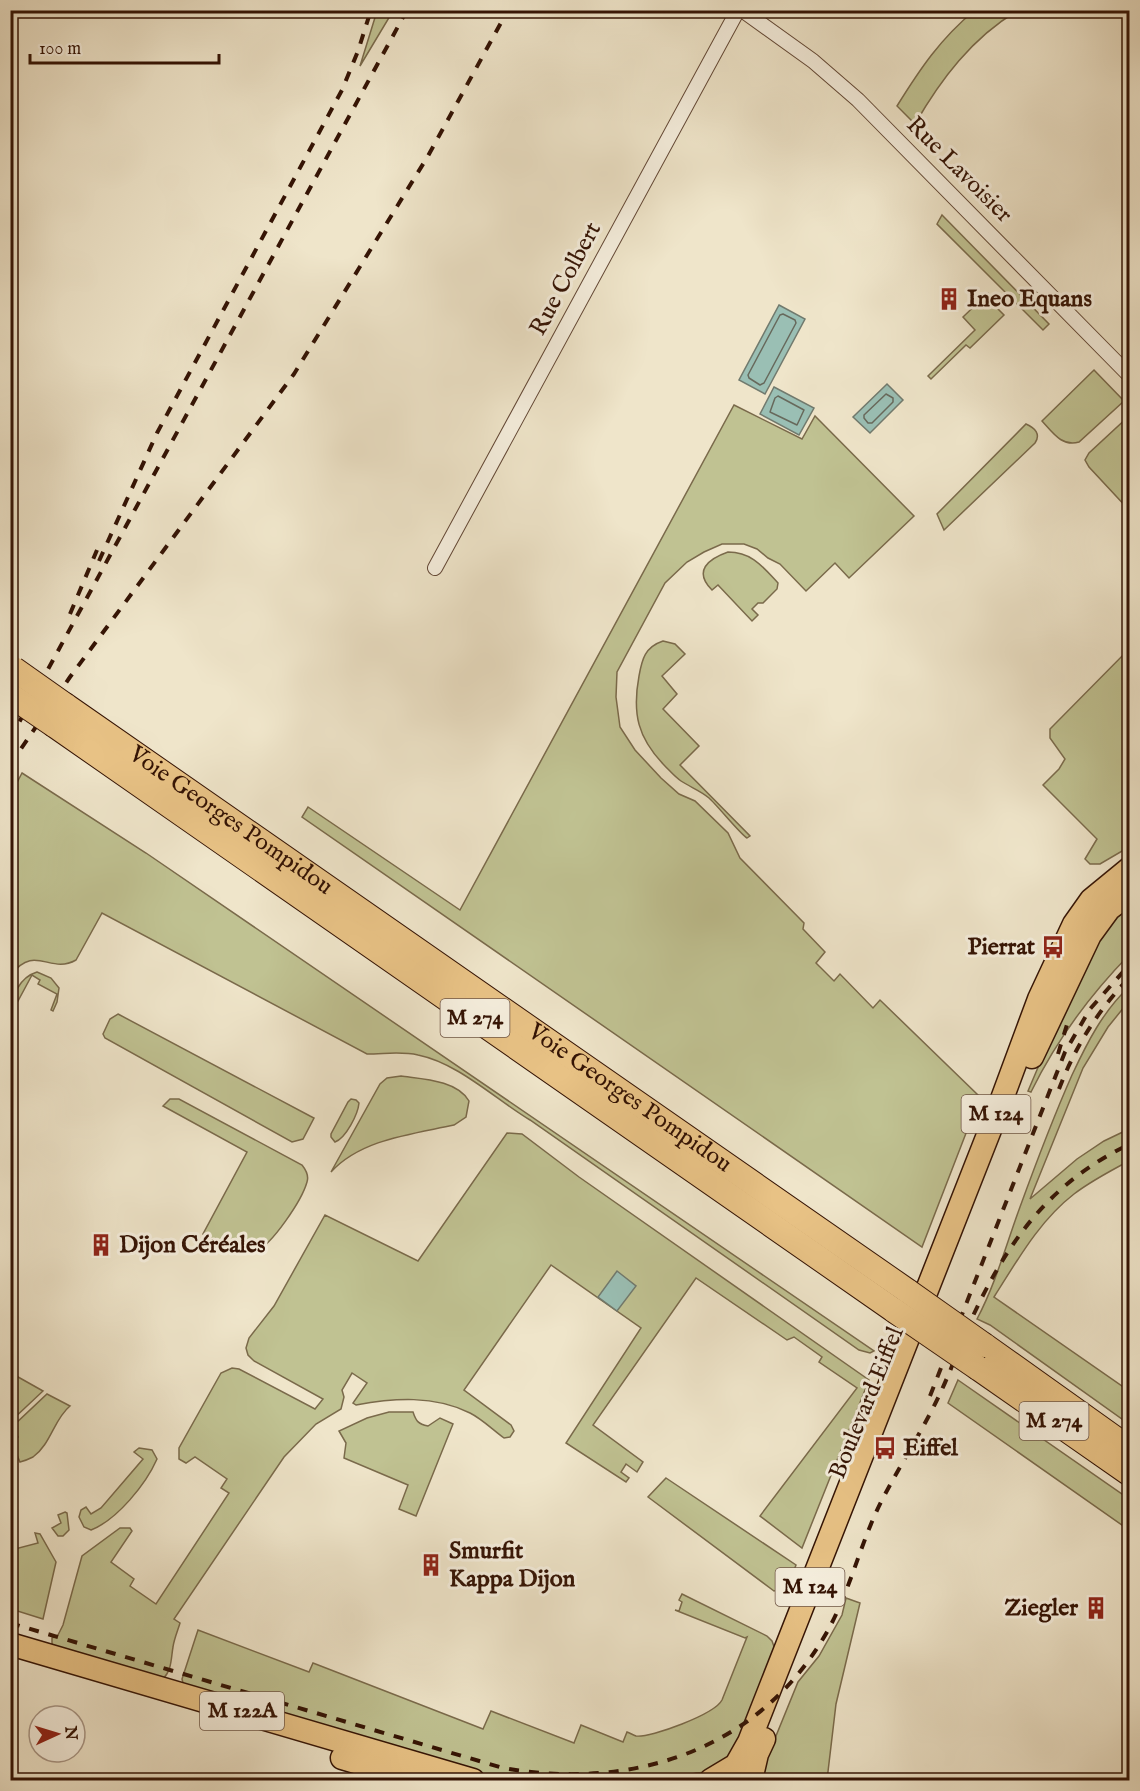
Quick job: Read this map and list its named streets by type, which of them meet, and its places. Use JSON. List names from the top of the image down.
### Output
{
  "streets": {
    "highway": ["Voie Georges Pompidou", "M 274"],
    "main road": ["M 124", "Boulevard Eiffel", "M 122A"],
    "street": ["Rue Lavoisier", "Rue Colbert"]
  },
  "places": {
    "building": [
      "Ineo Equans",
      "Dijon Céréales",
      "Smurfit Kappa Dijon",
      "Ziegler"
    ],
    "bus stop": ["Pierrat", "Eiffel"]
  },
  "scale_bar": "100 m",
  "north": "right"
}
